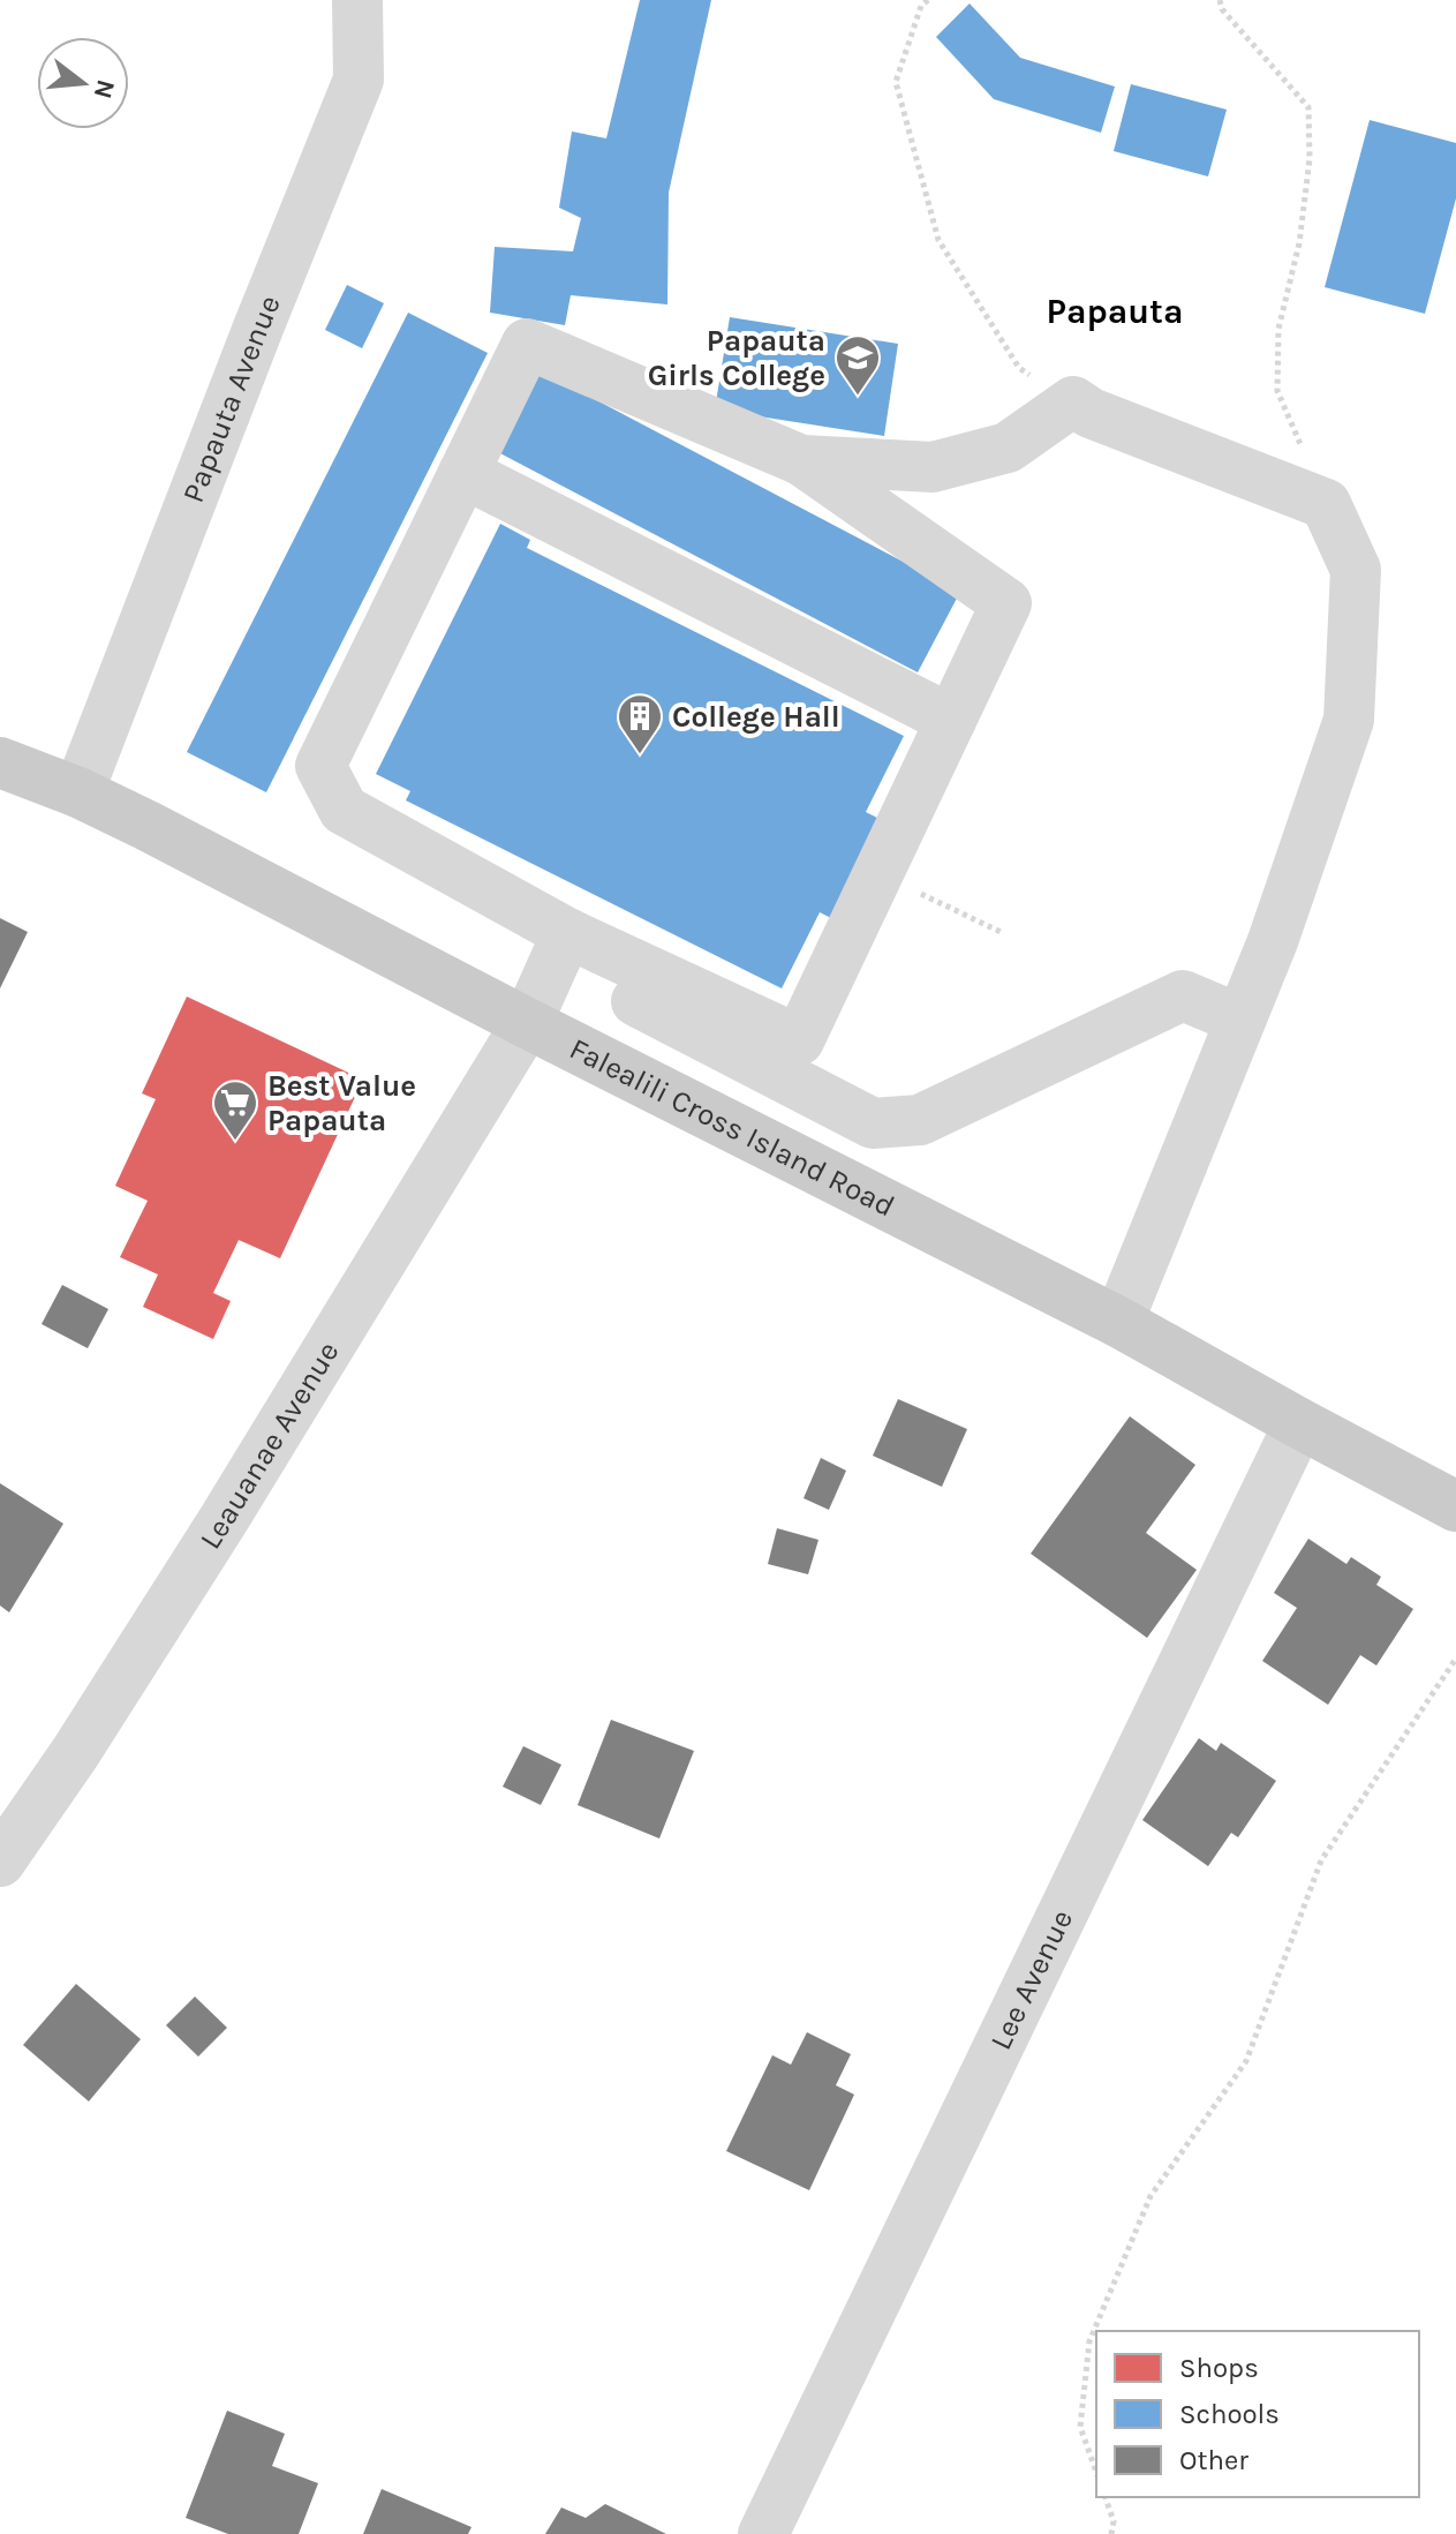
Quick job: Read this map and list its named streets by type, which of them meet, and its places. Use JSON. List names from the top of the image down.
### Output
{
  "streets": {
    "main road": ["Falealili Cross Island Road"],
    "street": ["Papauta Avenue", "Leauanae Avenue", "Lee Avenue"]
  },
  "crossings": [
    ["Papauta Avenue", "Falealili Cross Island Road"],
    ["Falealili Cross Island Road", "Leauanae Avenue"],
    ["Falealili Cross Island Road", "Lee Avenue"]
  ],
  "districts": ["Papauta"],
  "places": {
    "school or university": ["Papauta Girls College"],
    "building": ["College Hall"],
    "supermarket": ["Best Value Papauta"]
  },
  "legend": ["Shops", "Schools", "Other"],
  "north": "right"
}
